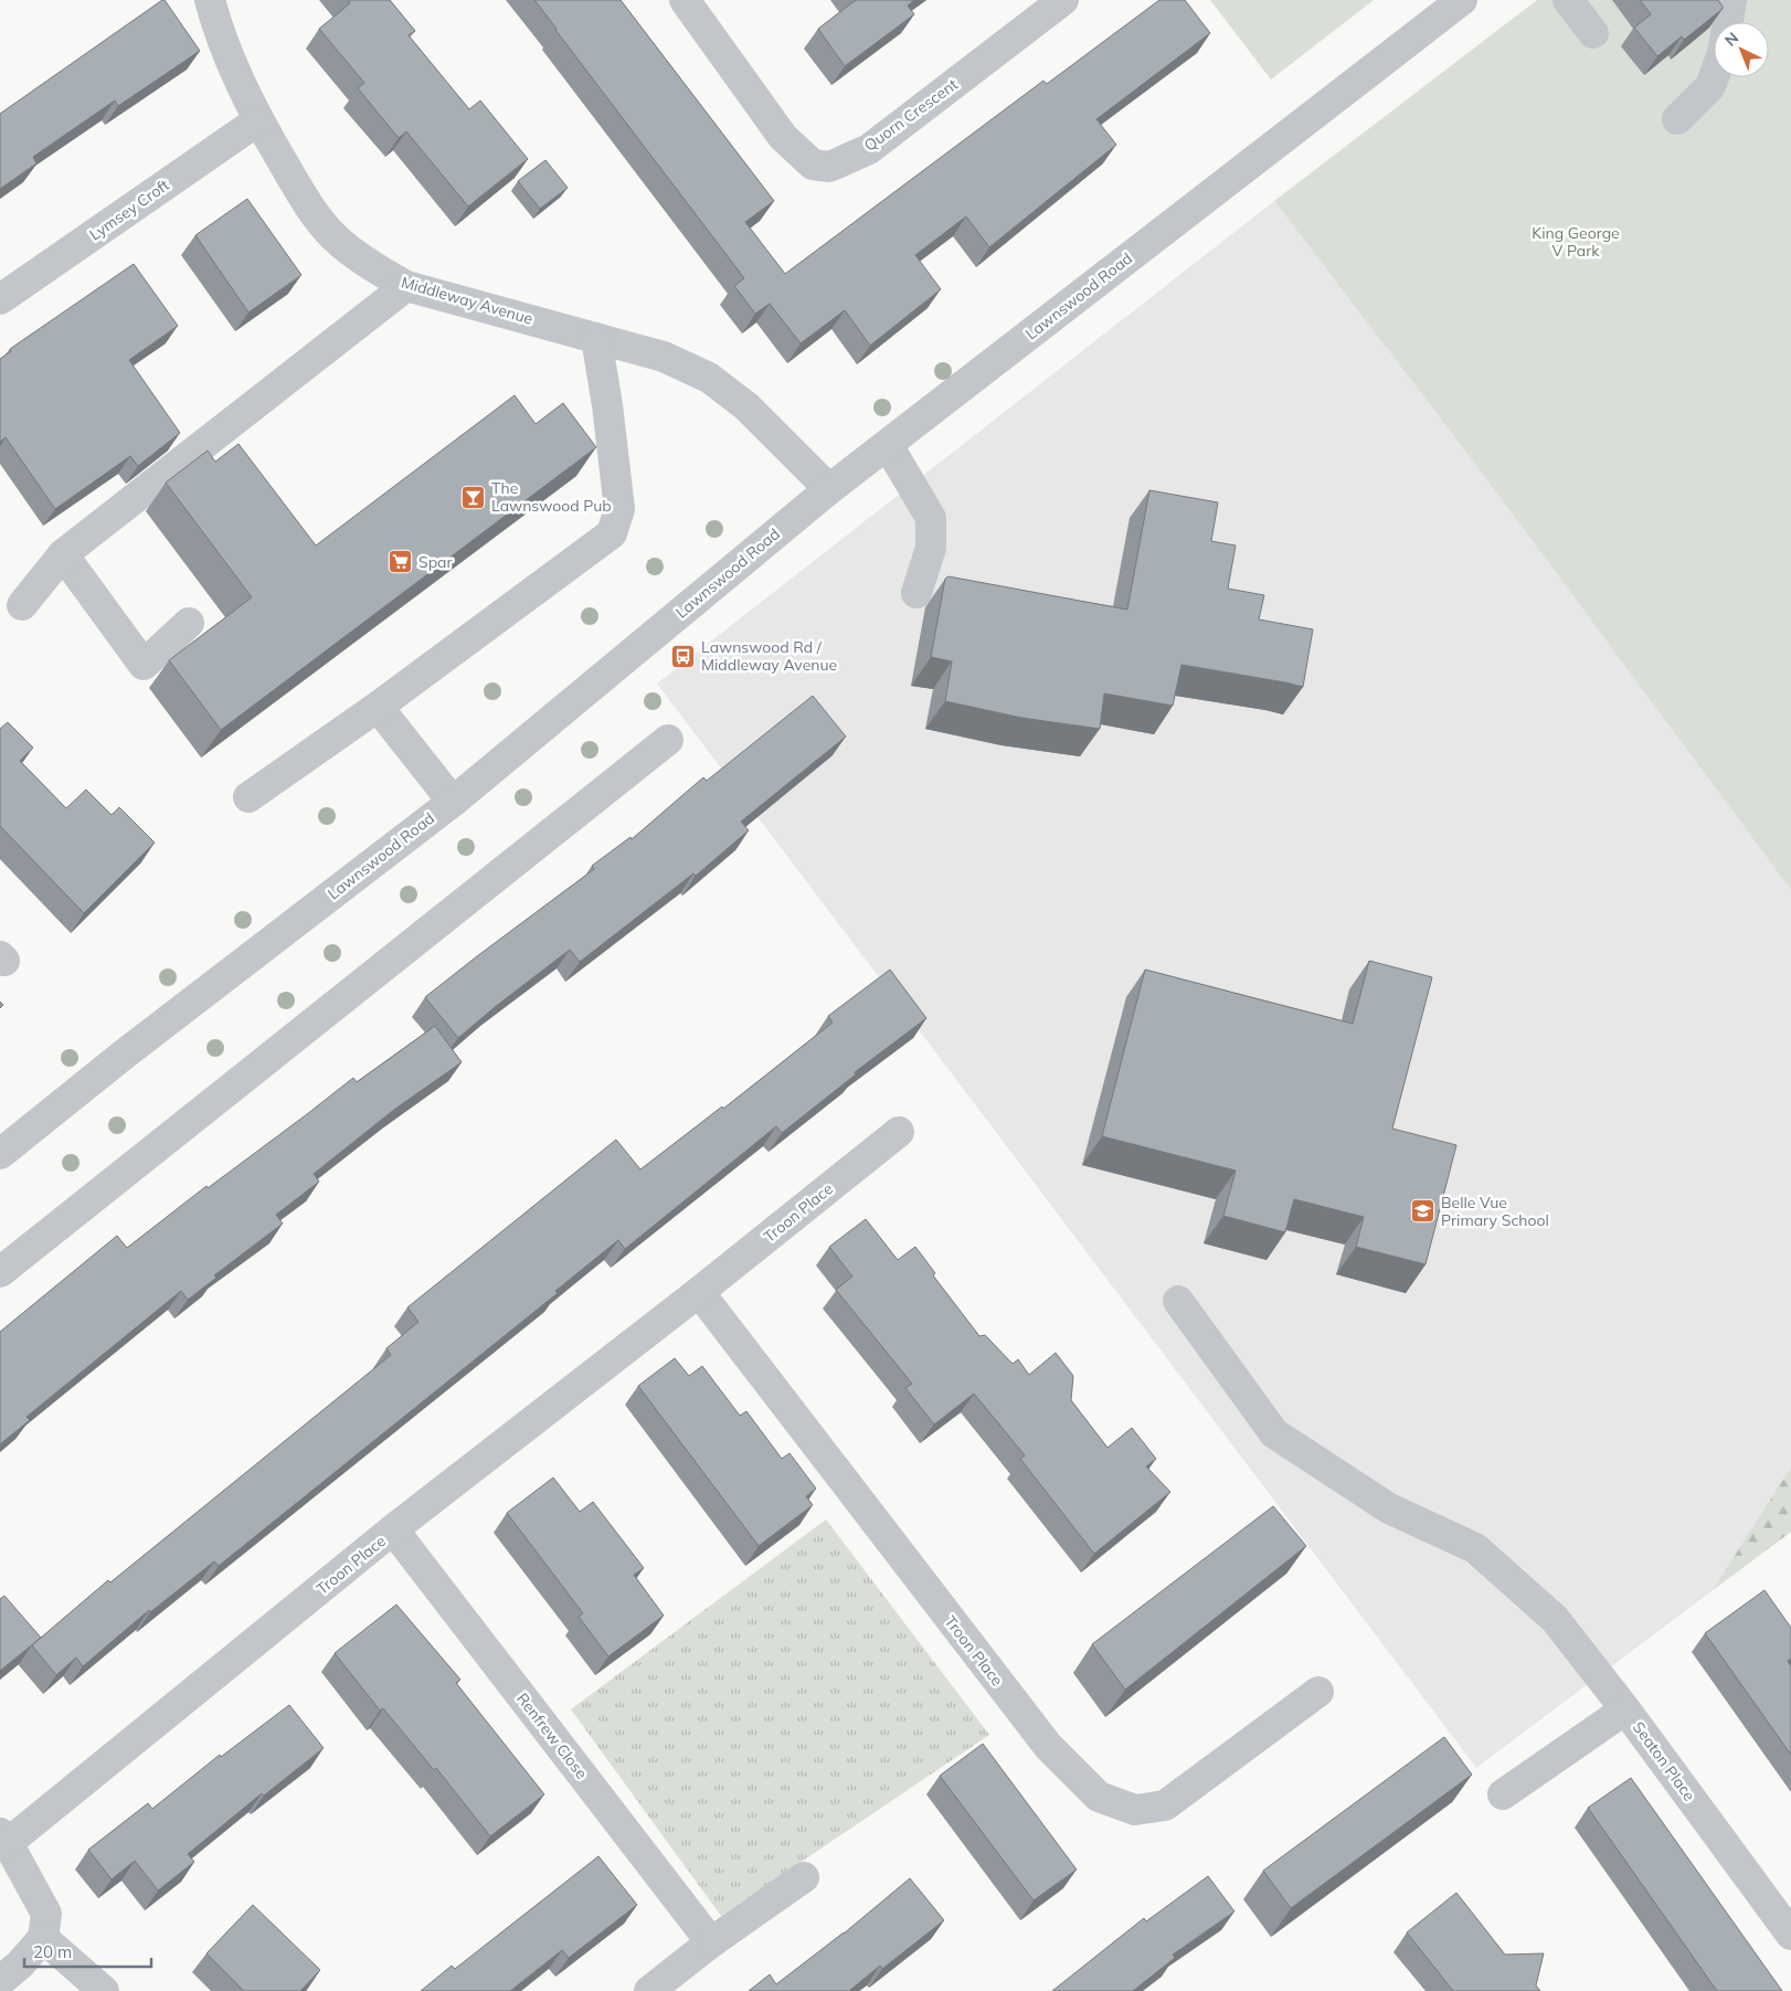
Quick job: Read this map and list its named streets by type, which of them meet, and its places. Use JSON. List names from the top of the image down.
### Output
{
  "streets": {
    "street": [
      "Quorn Crescent",
      "Lymsey Croft",
      "Lawnswood Road",
      "Middleway Avenue",
      "Troon Place",
      "Renfrew Close",
      "Seaton Place"
    ]
  },
  "crossings": [
    ["Lymsey Croft", "Middleway Avenue"],
    ["Lawnswood Road", "Middleway Avenue"],
    ["Troon Place", "Renfrew Close"]
  ],
  "parks": ["King George V Park"],
  "places": {
    "bar": ["The Lawnswood Pub"],
    "supermarket": ["Spar"],
    "bus stop": ["Lawnswood Rd / Middleway Avenue"],
    "school or university": ["Belle Vue Primary School"]
  },
  "scale_bar": "20 m",
  "north": "top left"
}
